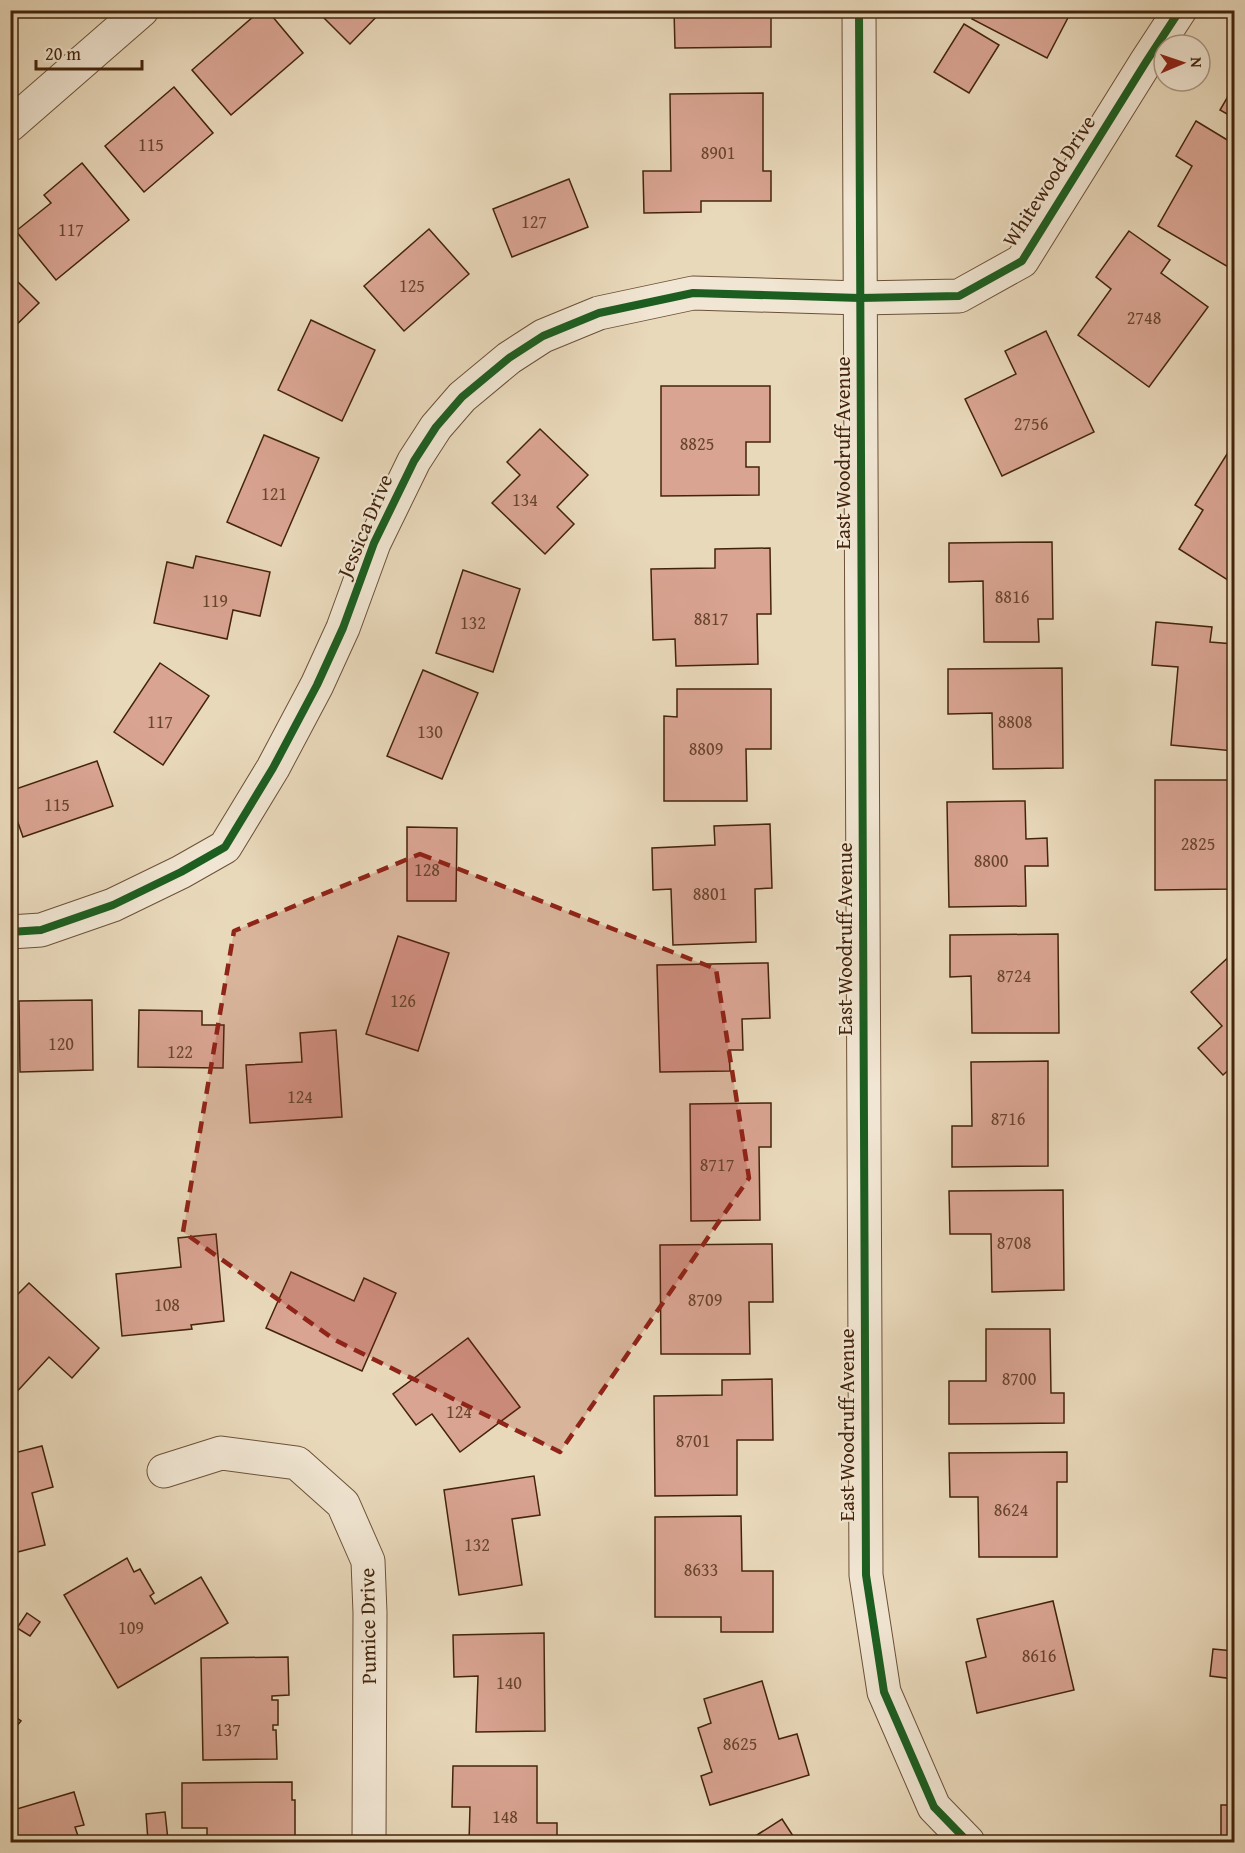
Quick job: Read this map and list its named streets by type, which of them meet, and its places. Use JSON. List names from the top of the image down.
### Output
{
  "streets": {
    "street": [
      "Whitewood Drive",
      "East Woodruff Avenue",
      "Jessica Drive",
      "Pumice Drive"
    ]
  },
  "crossings": [
    ["Whitewood Drive", "East Woodruff Avenue"],
    ["Whitewood Drive", "Jessica Drive"],
    ["East Woodruff Avenue", "Jessica Drive"]
  ],
  "house_numbers": [
    "115",
    "8901",
    "127",
    "117",
    "125",
    "2748",
    "2756",
    "8825",
    "121",
    "134",
    "8816",
    "119",
    "8817",
    "132",
    "117",
    "8808",
    "130",
    "8809",
    "115",
    "2825",
    "8800",
    "128",
    "8801",
    "8724",
    "126",
    "120",
    "122",
    "124",
    "8716",
    "8717",
    "8708",
    "8709",
    "108",
    "8700",
    "124",
    "8701",
    "8624",
    "132",
    "8633",
    "109",
    "8616",
    "140",
    "137",
    "8625",
    "148"
  ],
  "scale_bar": "20 m",
  "north": "right"
}
